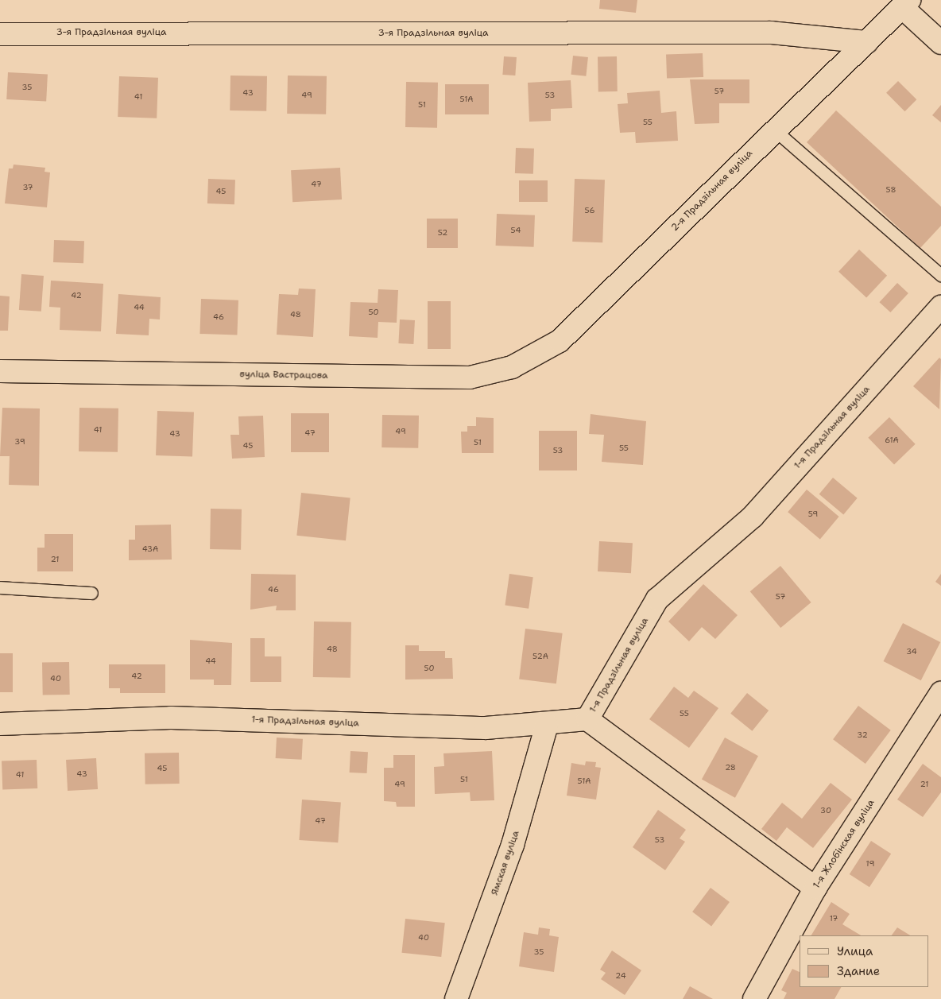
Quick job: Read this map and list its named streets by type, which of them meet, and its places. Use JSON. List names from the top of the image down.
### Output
{
  "streets": {
    "street": [
      "3-я Прадзільная вуліца",
      "2-я Прадзільная вуліца",
      "вуліца Вастрацова",
      "1-я Прадзільная вуліца",
      "1-я Жлобінская вуліца",
      "Ямская вуліца"
    ]
  },
  "crossings": [
    ["3-я Прадзільная вуліца", "2-я Прадзільная вуліца"],
    ["2-я Прадзільная вуліца", "вуліца Вастрацова"],
    ["1-я Прадзільная вуліца", "Ямская вуліца"]
  ],
  "house_numbers": [
    "35",
    "57",
    "43",
    "49",
    "53",
    "41",
    "51А",
    "51",
    "55",
    "47",
    "37",
    "58",
    "45",
    "56",
    "54",
    "52",
    "42",
    "44",
    "50",
    "48",
    "46",
    "41",
    "49",
    "47",
    "43",
    "61А",
    "39",
    "51",
    "45",
    "55",
    "53",
    "59",
    "43А",
    "21",
    "46",
    "57",
    "48",
    "34",
    "52А",
    "44",
    "50",
    "42",
    "40",
    "55",
    "32",
    "28",
    "45",
    "43",
    "41",
    "51",
    "51А",
    "49",
    "21",
    "30",
    "47",
    "53",
    "19",
    "17",
    "40",
    "35",
    "24"
  ],
  "legend": ["Улица", "Здание"]
}
